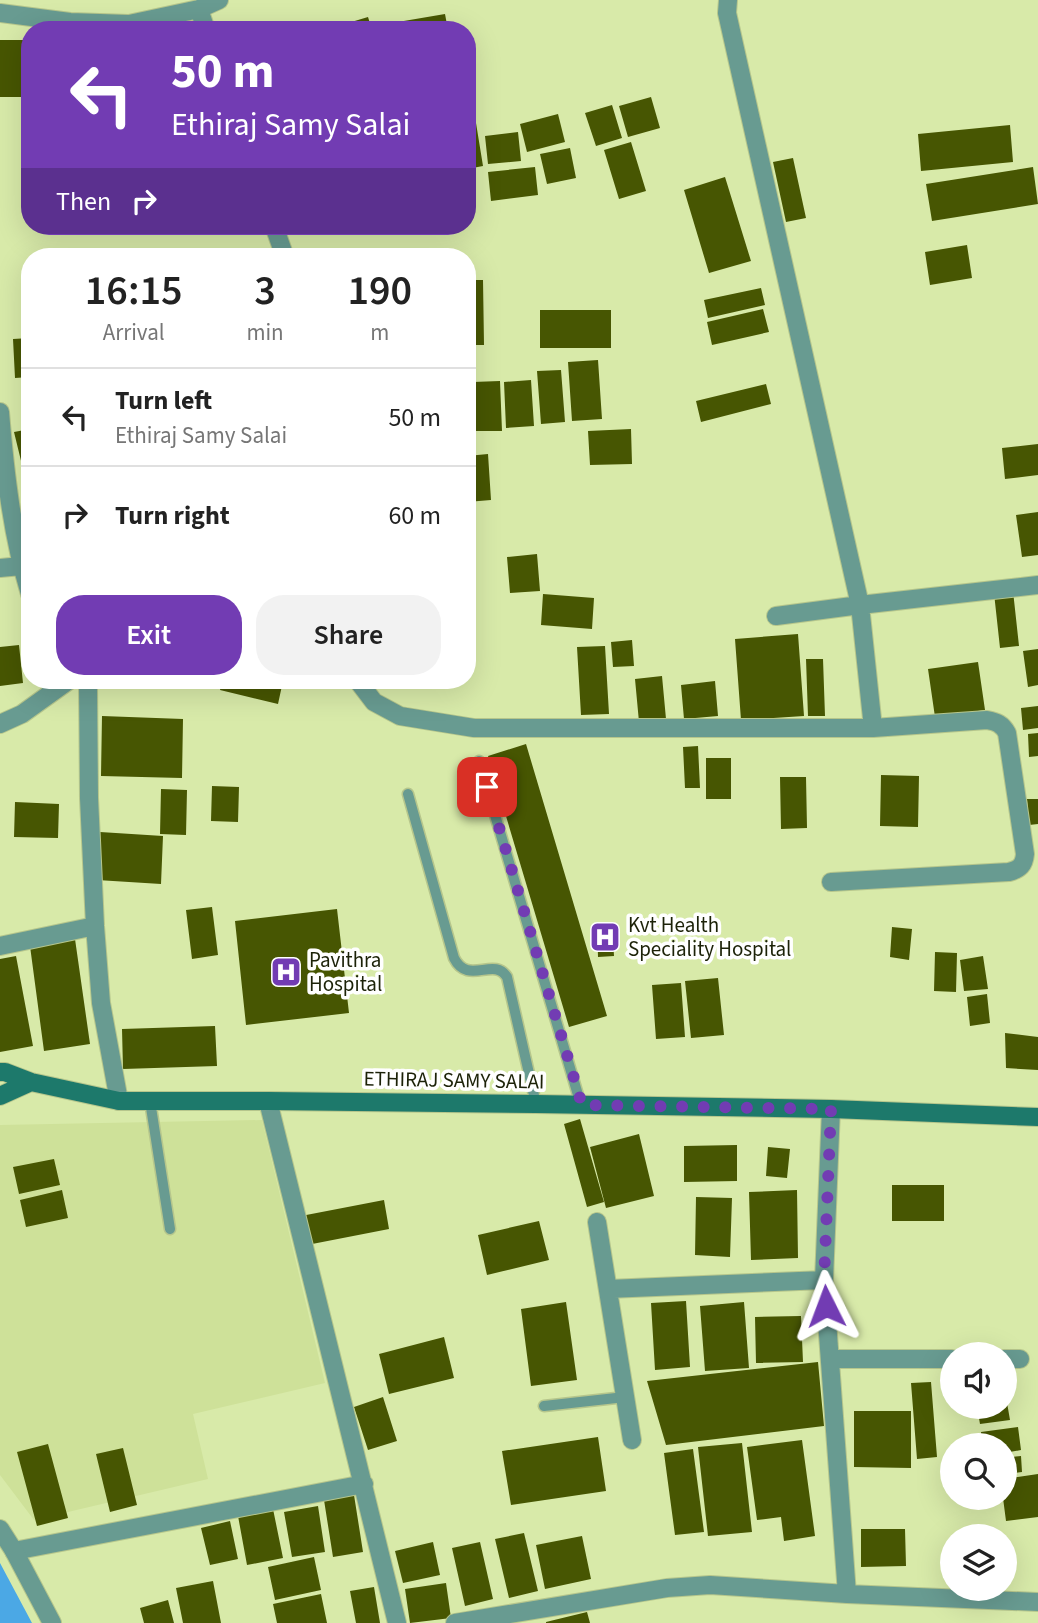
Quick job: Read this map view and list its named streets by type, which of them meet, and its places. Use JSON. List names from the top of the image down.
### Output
{
  "streets": {
    "main road": ["ETHIRAJ SAMY SALAI"]
  },
  "places": {
    "hospital": ["Kvt Health Speciality Hospital", "Pavithra Hospital"]
  },
  "page": {
    "turn": ["50 m", "Ethiraj Samy Salai"],
    "then": "Then",
    "eta": [
      "16:15",
      "Arrival",
      "3",
      "min",
      "190",
      "m"
    ],
    "list": [
      {
        "name": "Turn left",
        "note": "Ethiraj Samy Salai",
        "value": "50 m"
      },
      {
        "name": "Turn right",
        "value": "60 m"
      }
    ],
    "buttons": ["Exit", "Share"]
  }
}
